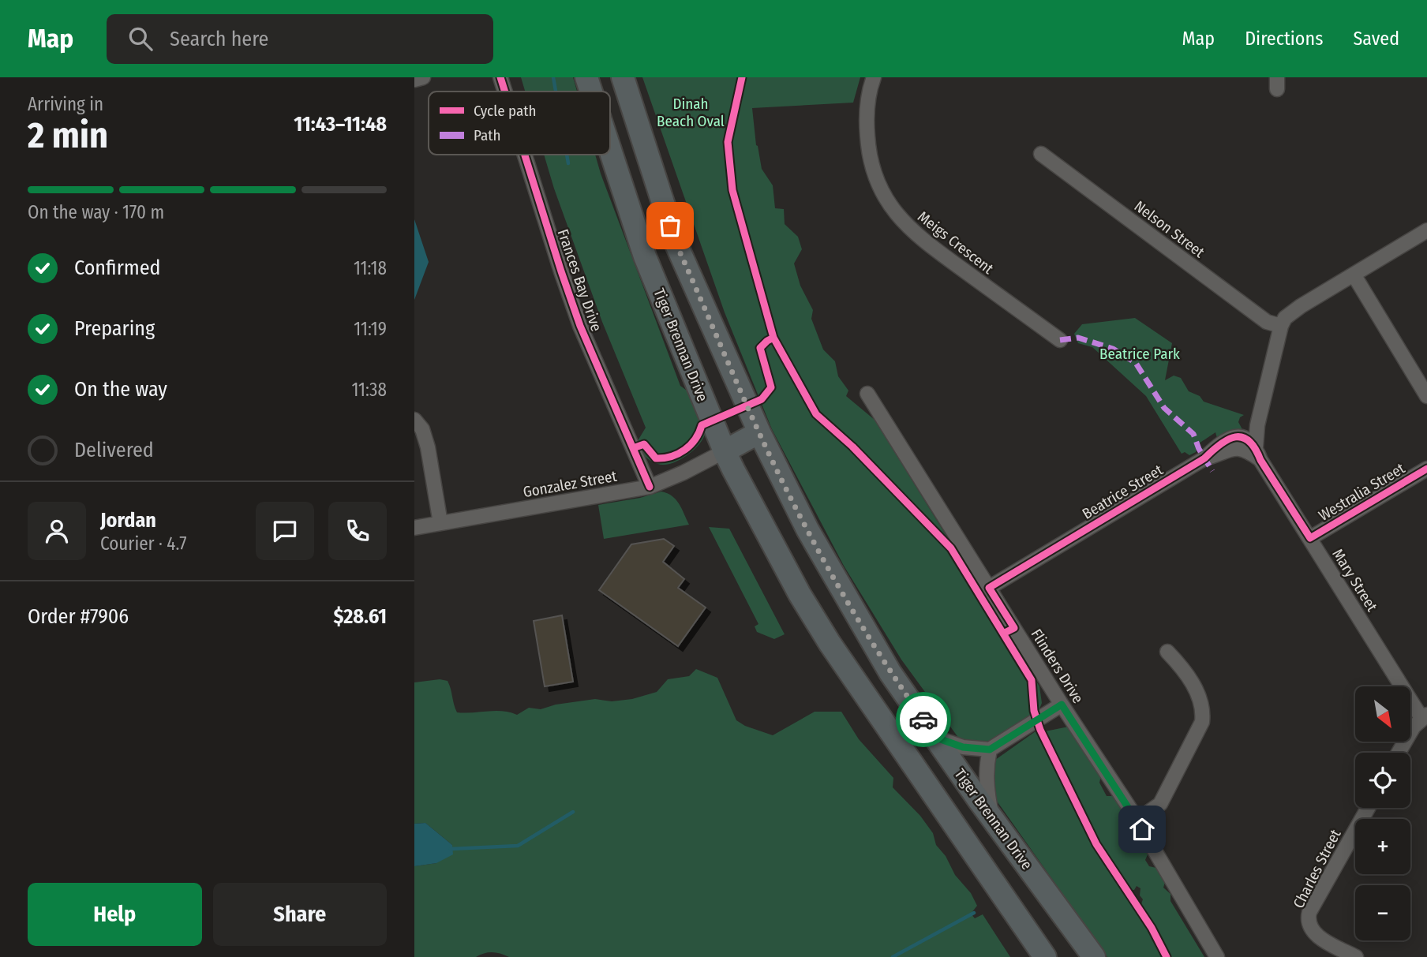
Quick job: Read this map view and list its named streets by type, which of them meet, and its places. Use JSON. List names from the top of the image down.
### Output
{
  "streets": {
    "main road": ["Tiger Brennan Drive"],
    "street": [
      "Nelson Street",
      "Meigs Crescent",
      "Frances Bay Drive",
      "Gonzalez Street",
      "Beatrice Street",
      "Westralia Street",
      "Mary Street",
      "Flinders Drive",
      "Charles Street"
    ]
  },
  "crossings": [
    ["Frances Bay Drive", "Gonzalez Street"],
    ["Tiger Brennan Drive", "Gonzalez Street"],
    ["Beatrice Street", "Mary Street"],
    ["Beatrice Street", "Flinders Drive"],
    ["Westralia Street", "Mary Street"]
  ],
  "parks": ["Dinah Beach Oval", "Beatrice Park"],
  "legend": ["Cycle path", "Path"],
  "north": "bottom right",
  "page": {
    "header": "Map",
    "search": "Search here",
    "nav": ["Map", "Directions", "Saved"],
    "heading": ["2 min", "Arriving in", "11:43–11:48"],
    "panel": [
      "Jordan",
      "Courier · 4.7",
      "Order #7906",
      "$28.61"
    ],
    "bar": "On the way · 170 m",
    "list": [
      ["Confirmed", "11:18"],
      ["Preparing", "11:19"],
      ["On the way", "11:38"],
      "Delivered"
    ],
    "map_buttons": ["+", "−"],
    "buttons": ["Help", "Share"]
  }
}
